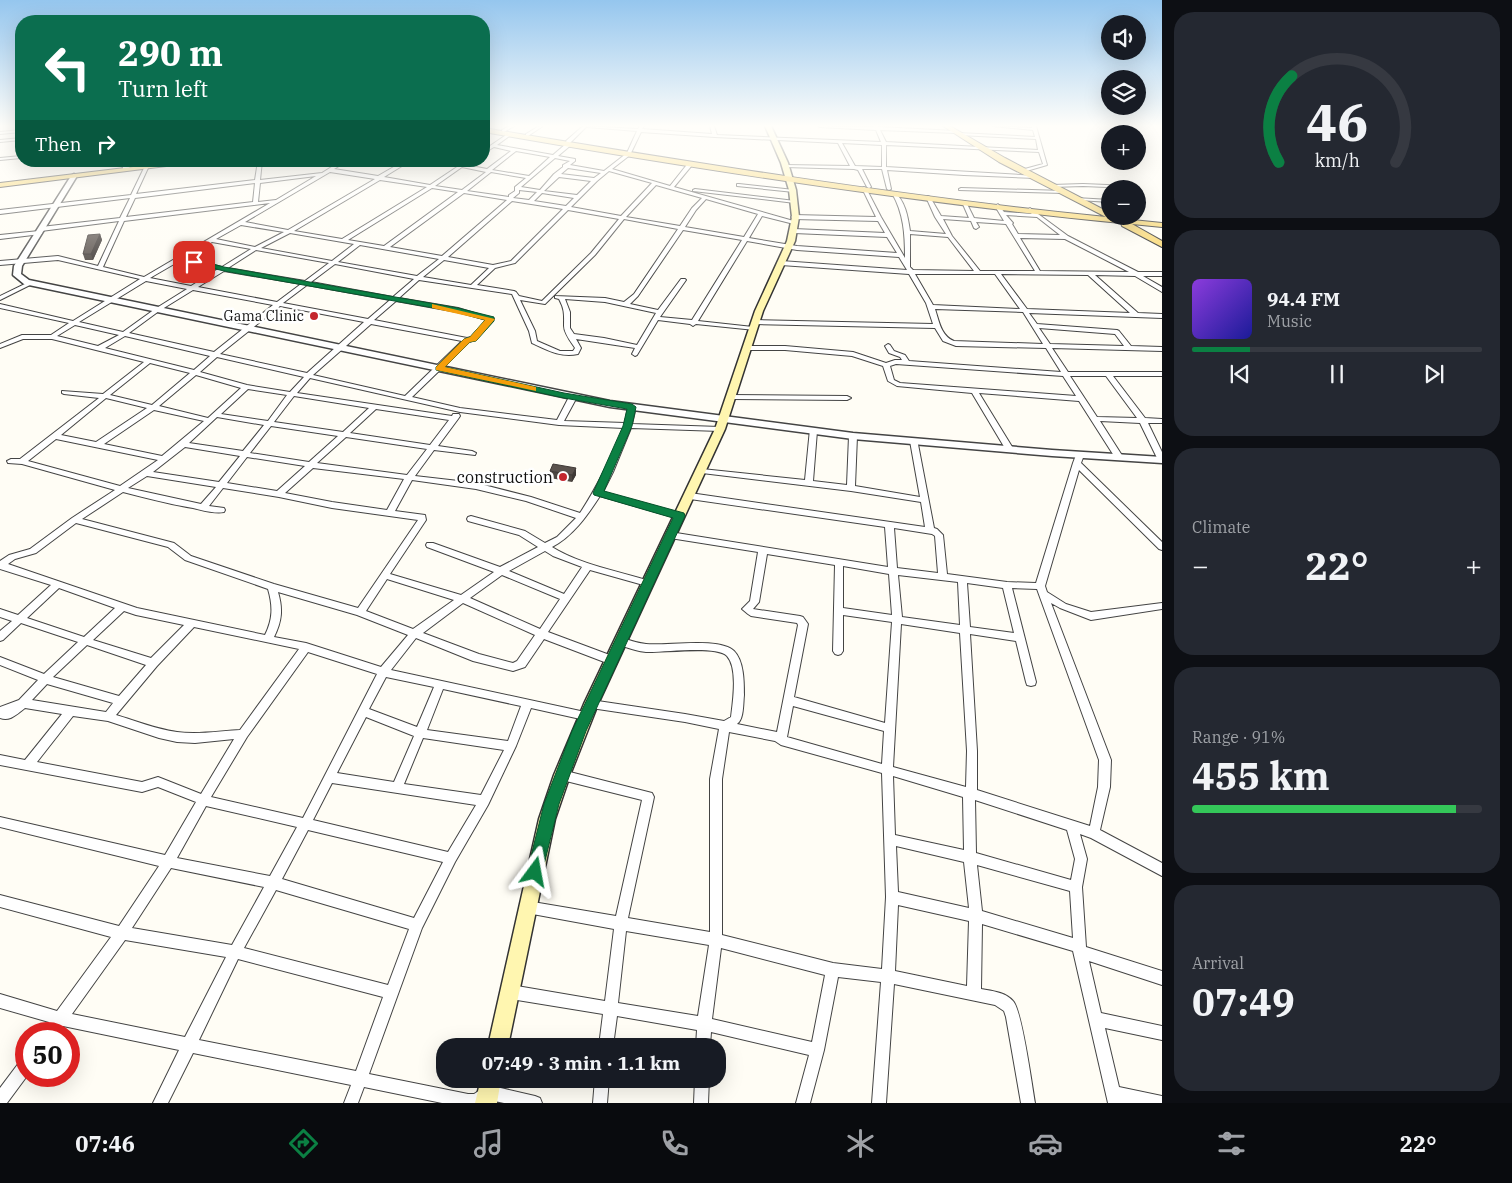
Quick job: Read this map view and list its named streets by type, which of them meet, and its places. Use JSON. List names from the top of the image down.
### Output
{
  "places": ["Gama Clinic", "construction"],
  "page": {
    "map_buttons": ["+", "−"],
    "turn": ["290 m", "Turn left"],
    "then": "Then",
    "song": ["94.4 FM", "Music"],
    "tile": [
      "Climate",
      ["Range · 91%", "455 km"],
      ["Arrival", "07:49"]
    ],
    "heat": ["−", "22°", "+"],
    "limit": "50",
    "trip": "07:49 · 3 min · 1.1 km",
    "tabs": ["07:46", "22°"],
    "gauge": ["46", "km/h"]
  }
}
